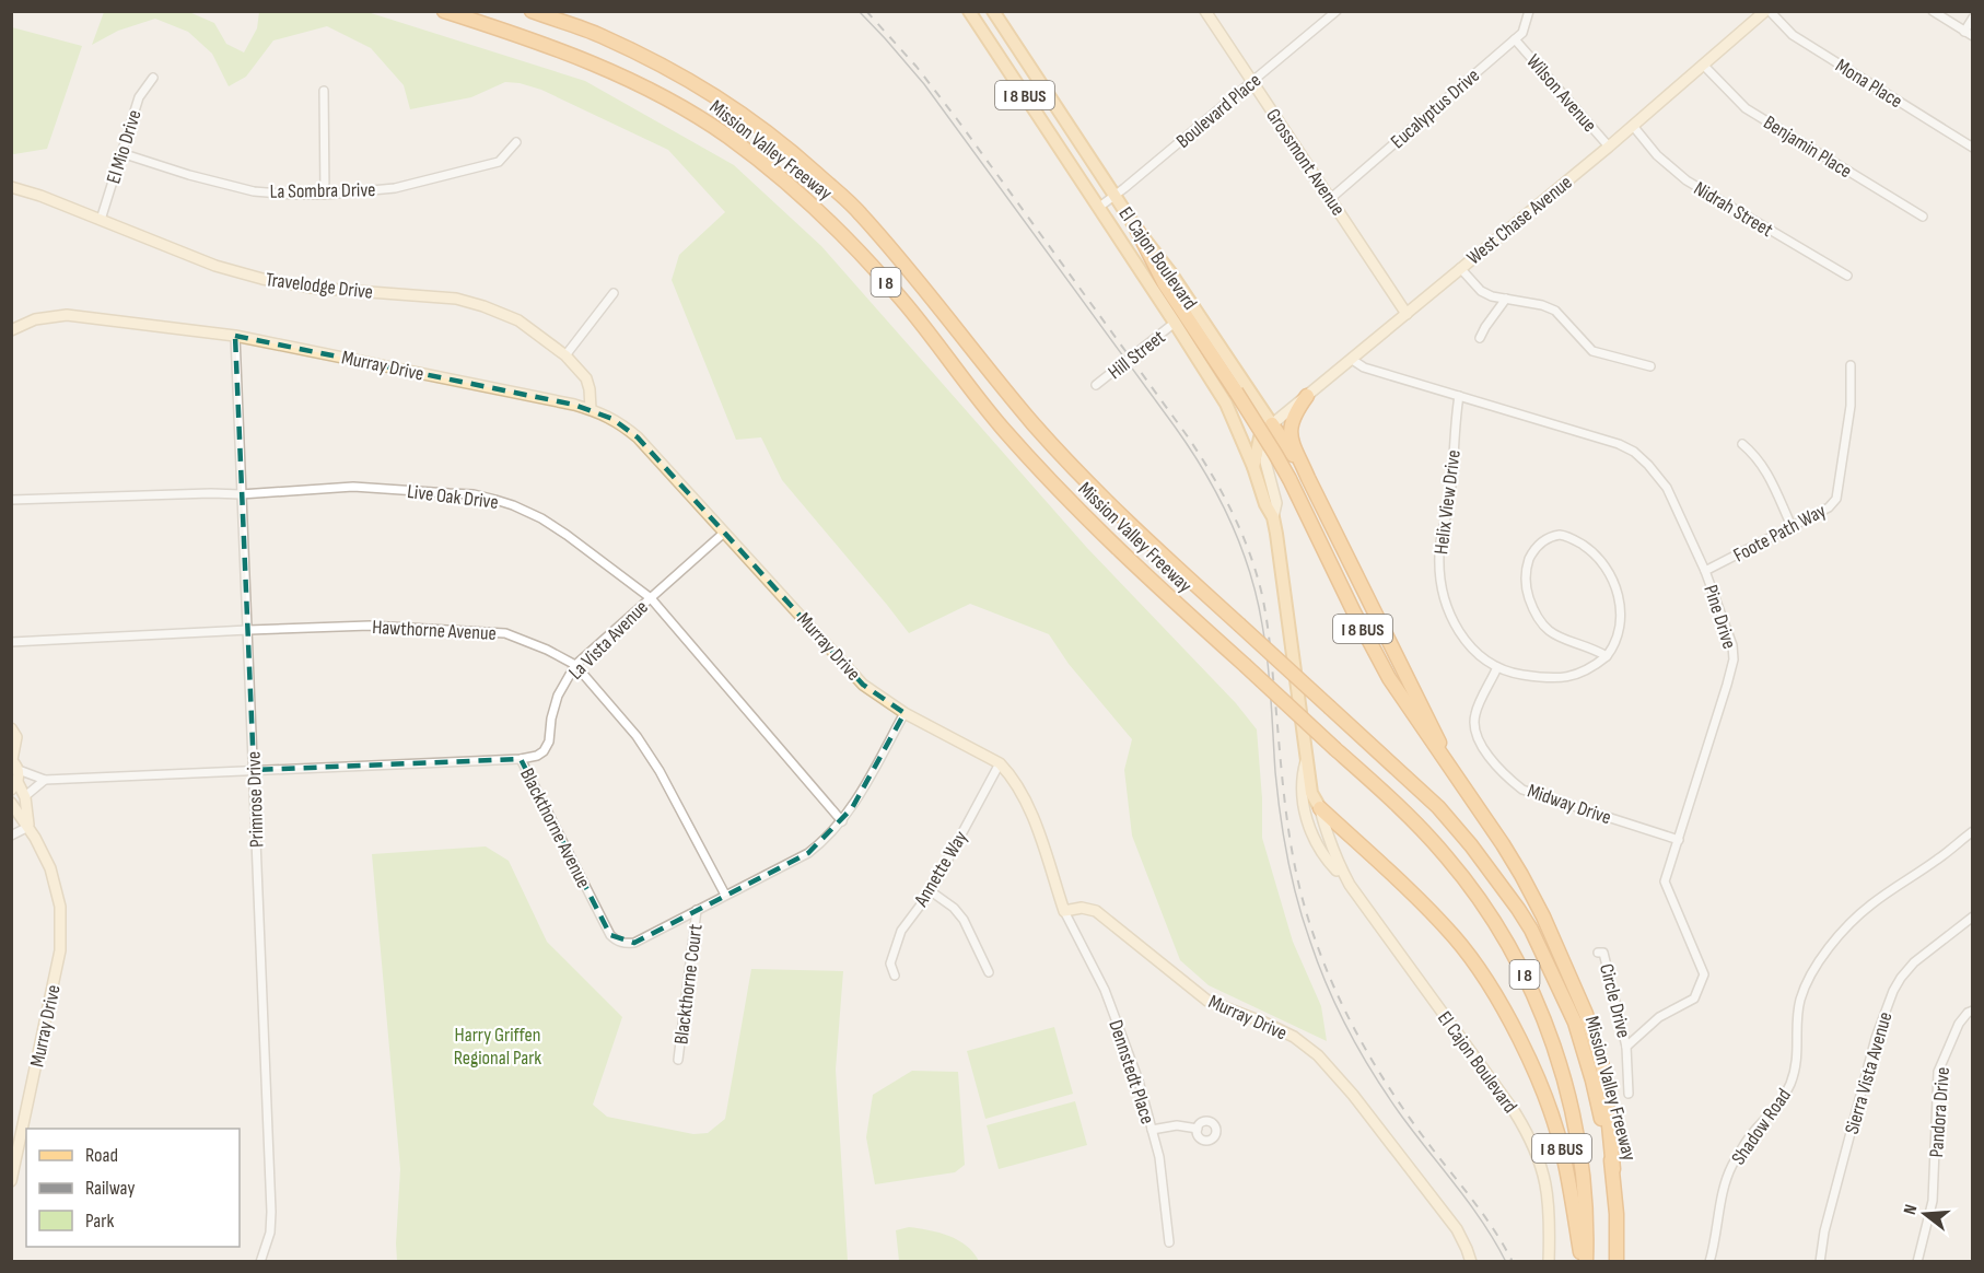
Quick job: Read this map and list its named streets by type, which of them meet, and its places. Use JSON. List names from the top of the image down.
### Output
{
  "streets": {
    "highway": ["I 8 BUS", "Mission Valley Freeway", "I 8"],
    "main road": ["El Cajon Boulevard"],
    "street": [
      "Mona Place",
      "Wilson Avenue",
      "Eucalyptus Drive",
      "Boulevard Place",
      "El Mio Drive",
      "Benjamin Place",
      "Grossmont Avenue",
      "La Sombra Drive",
      "Nidrah Street",
      "West Chase Avenue",
      "Travelodge Drive",
      "Hill Street",
      "Murray Drive",
      "Live Oak Drive",
      "Helix View Drive",
      "Foote Path Way",
      "Pine Drive",
      "Hawthorne Avenue",
      "La Vista Avenue",
      "Primrose Drive",
      "Midway Drive",
      "Blackthorne Avenue",
      "Annette Way",
      "Blackthorne Court",
      "Circle Drive",
      "Dennstedt Place",
      "Sierra Vista Avenue",
      "Pandora Drive",
      "Shadow Road"
    ]
  },
  "crossings": [
    ["Mona Place", "West Chase Avenue"],
    ["Wilson Avenue", "Eucalyptus Drive"],
    ["Wilson Avenue", "West Chase Avenue"],
    ["I 8 BUS", "Mission Valley Freeway"],
    ["I 8 BUS", "El Cajon Boulevard"],
    ["Eucalyptus Drive", "Grossmont Avenue"],
    ["Boulevard Place", "Grossmont Avenue"],
    ["Boulevard Place", "El Cajon Boulevard"],
    ["El Mio Drive", "La Sombra Drive"],
    ["El Mio Drive", "Travelodge Drive"],
    ["Benjamin Place", "West Chase Avenue"],
    ["Grossmont Avenue", "West Chase Avenue"],
    ["Nidrah Street", "West Chase Avenue"],
    ["West Chase Avenue", "El Cajon Boulevard"],
    ["West Chase Avenue", "Pine Drive"],
    ["El Cajon Boulevard", "Hill Street"],
    ["Travelodge Drive", "Murray Drive"],
    ["Murray Drive", "La Vista Avenue"],
    ["Murray Drive", "Primrose Drive"],
    ["Murray Drive", "Blackthorne Avenue"],
    ["Murray Drive", "Annette Way"],
    ["Murray Drive", "Dennstedt Place"],
    ["Live Oak Drive", "La Vista Avenue"],
    ["Live Oak Drive", "Primrose Drive"],
    ["Live Oak Drive", "Blackthorne Avenue"],
    ["Helix View Drive", "Pine Drive"],
    ["Helix View Drive", "Midway Drive"],
    ["Foote Path Way", "Pine Drive"],
    ["Pine Drive", "Midway Drive"],
    ["Pine Drive", "Circle Drive"],
    ["Hawthorne Avenue", "La Vista Avenue"],
    ["Hawthorne Avenue", "Primrose Drive"],
    ["Hawthorne Avenue", "Blackthorne Avenue"],
    ["La Vista Avenue", "Blackthorne Avenue"],
    ["Primrose Drive", "Blackthorne Avenue"],
    ["Blackthorne Avenue", "Blackthorne Court"]
  ],
  "parks": ["Harry Griffen Regional Park"],
  "legend": ["Road", "Railway", "Park"],
  "north": "left"
}
